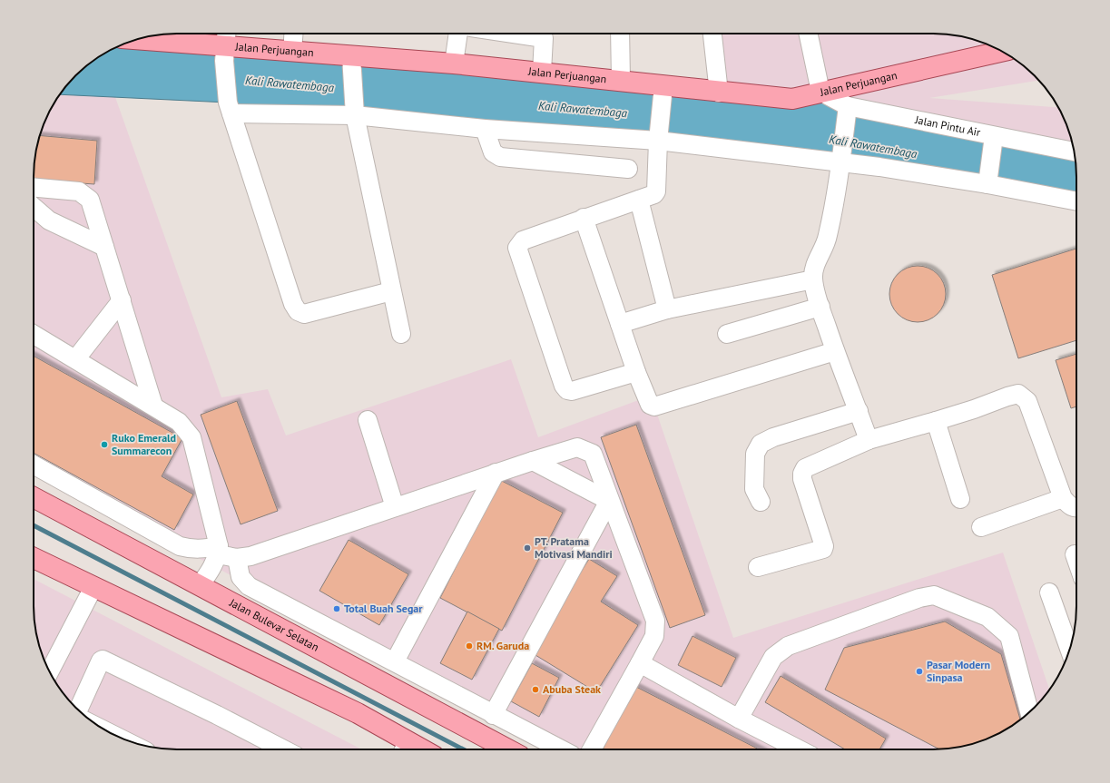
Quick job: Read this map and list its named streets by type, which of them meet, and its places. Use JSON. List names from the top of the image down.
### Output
{
  "streets": {
    "main road": ["Jalan Perjuangan", "Jalan Bulevar Selatan"],
    "street": ["Jalan Pintu Air"]
  },
  "crossings": [
    ["Jalan Perjuangan", "Jalan Pintu Air"]
  ],
  "water": ["Kali Rawatembaga"],
  "places": [
    "Ruko Emerald Summarecon",
    "PT. Pratama Motivasi Mandiri",
    "Total Buah Segar",
    "RM. Garuda",
    "Pasar Modern Sinpasa",
    "Abuba Steak"
  ]
}
